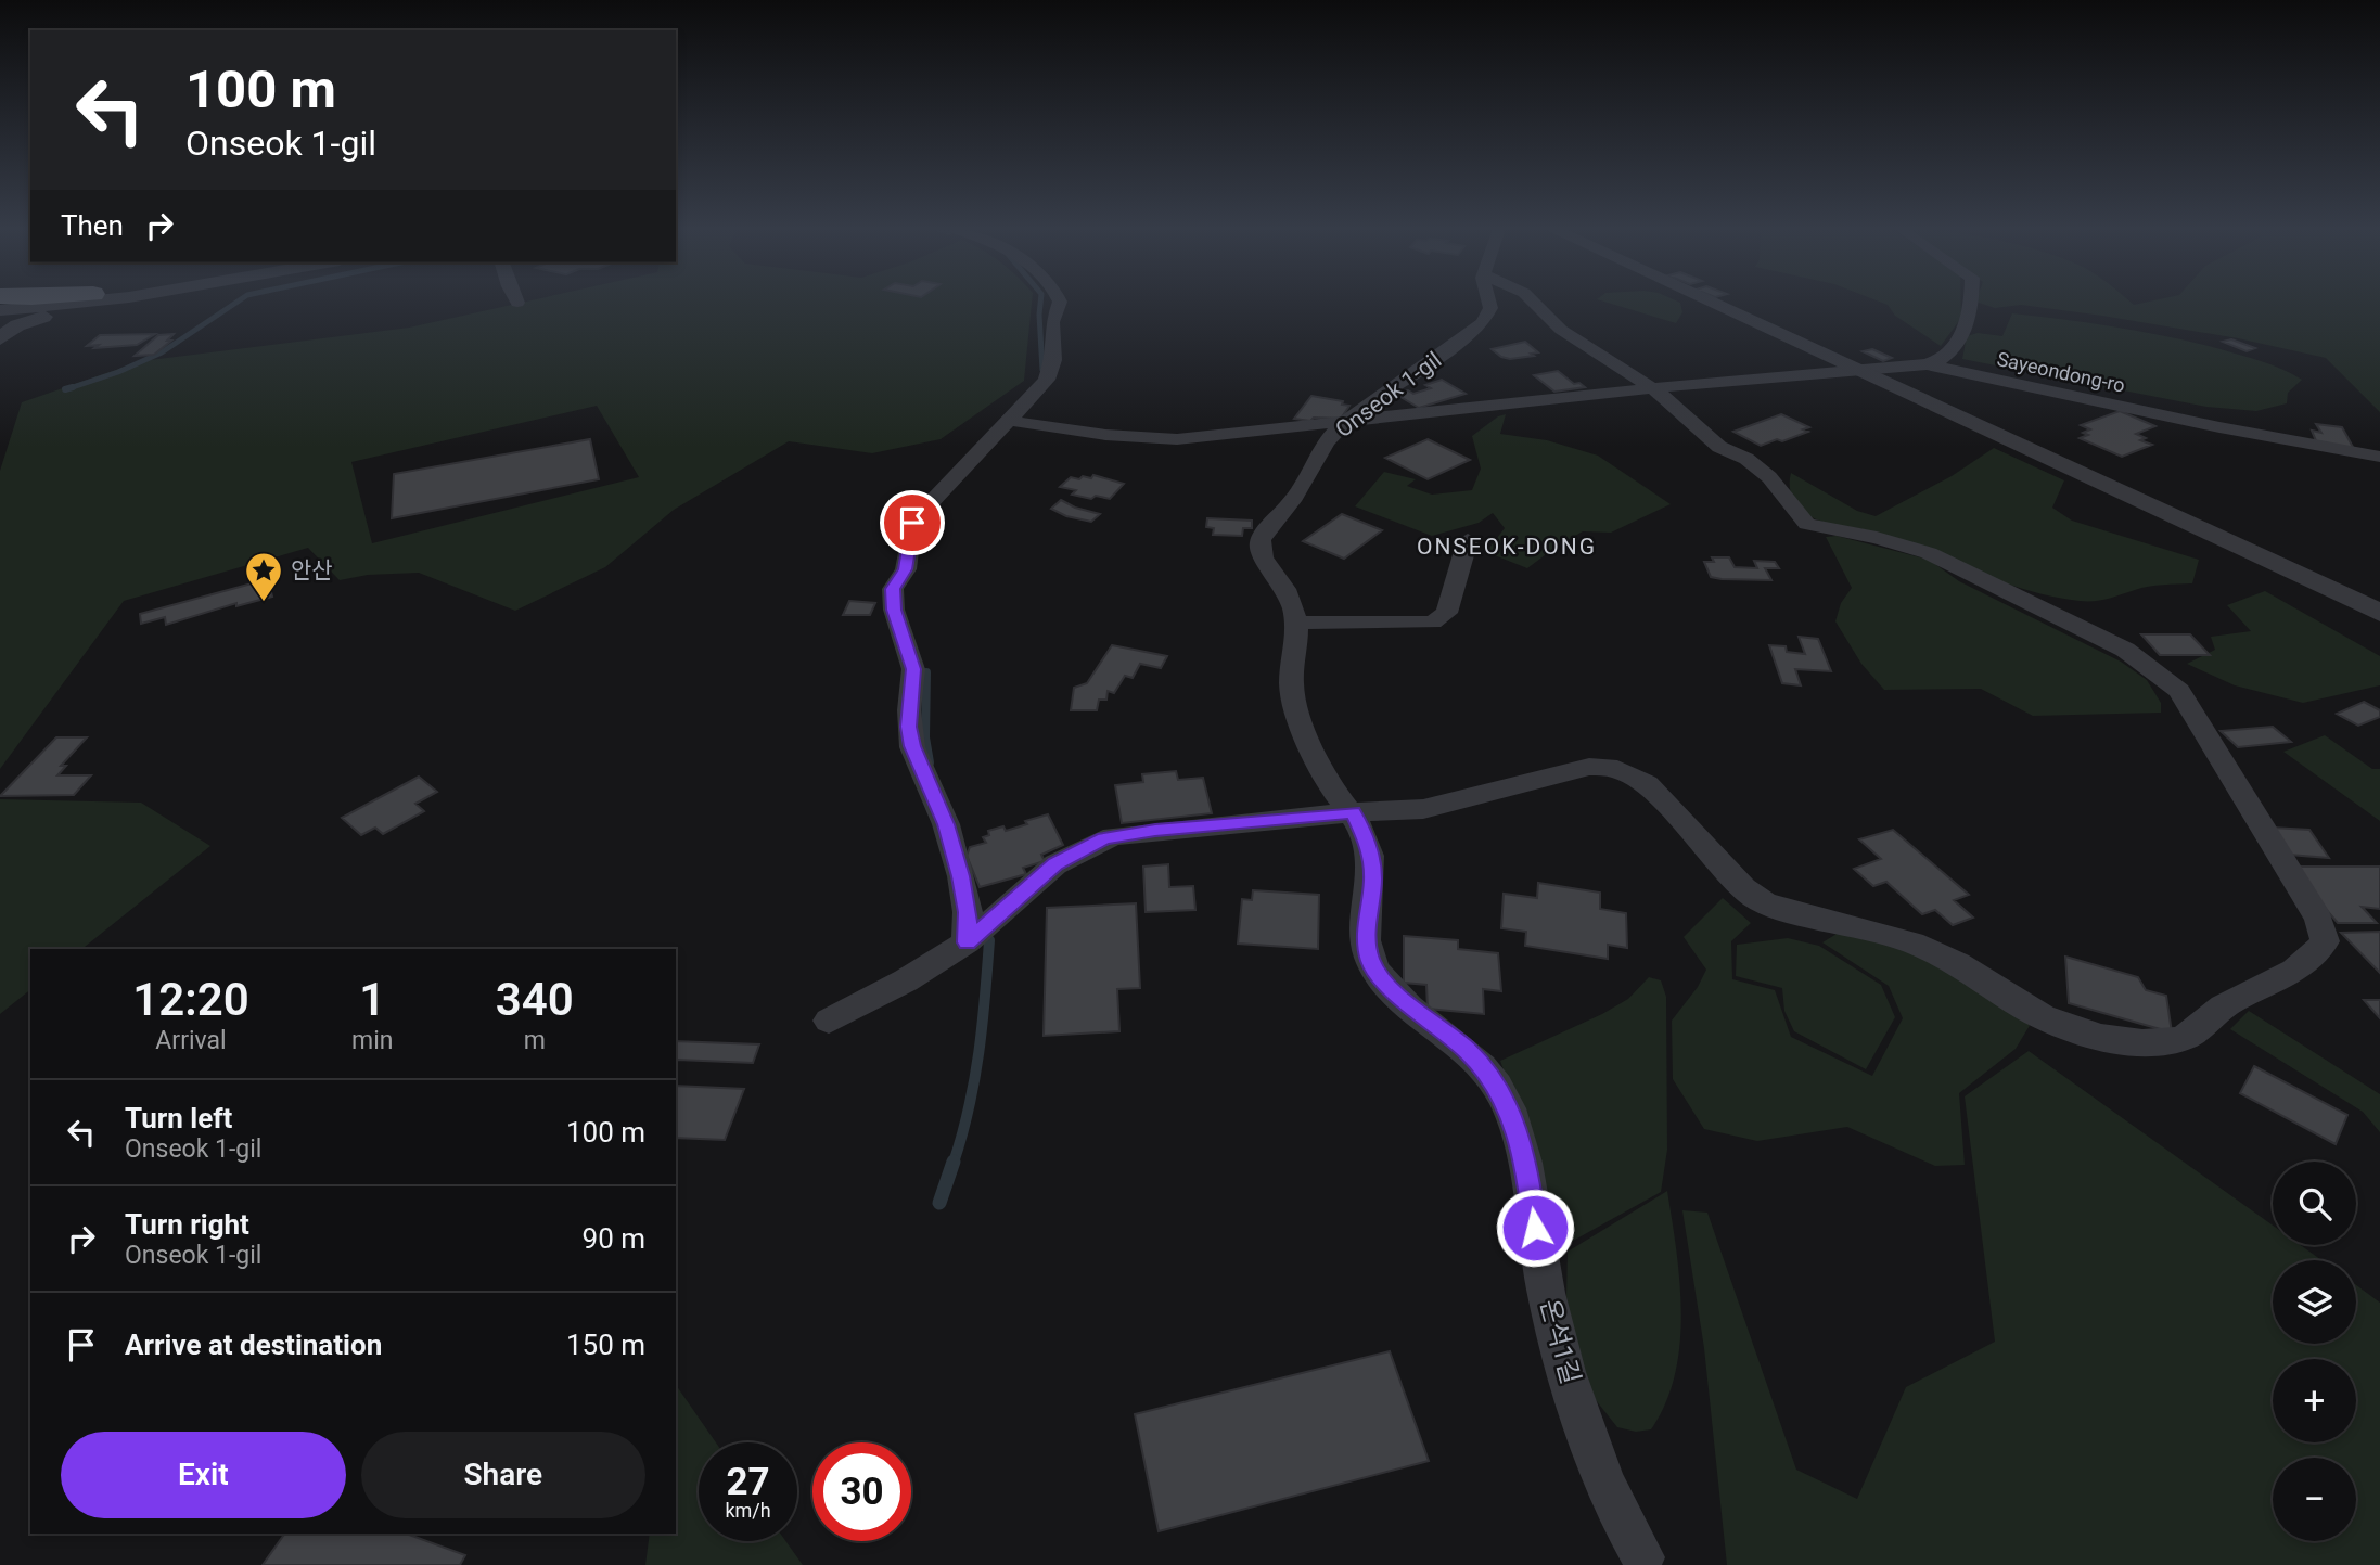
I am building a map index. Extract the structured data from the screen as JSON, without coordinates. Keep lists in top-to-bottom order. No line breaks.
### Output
{"streets":{"street":["Sayeondong-ro","Onseok 1-gil","온석1길"]},"crossings":[["Sayeondong-ro","Onseok 1-gil"],["Onseok 1-gil","온석1길"]],"districts":["ONSEOK-DONG"],"places":{"place":["안산"]},"page":{"turn":["100 m","Onseok 1-gil"],"then":"Then","eta":["12:20","Arrival","1","min","340","m"],"list":[{"name":"Turn left","note":"Onseok 1-gil","value":"100 m"},{"name":"Turn right","note":"Onseok 1-gil","value":"90 m"},{"name":"Arrive at destination","value":"150 m"}],"map_buttons":["+","−"],"buttons":["Exit","Share"],"speed":"27 km/h","limit":"30"}}
